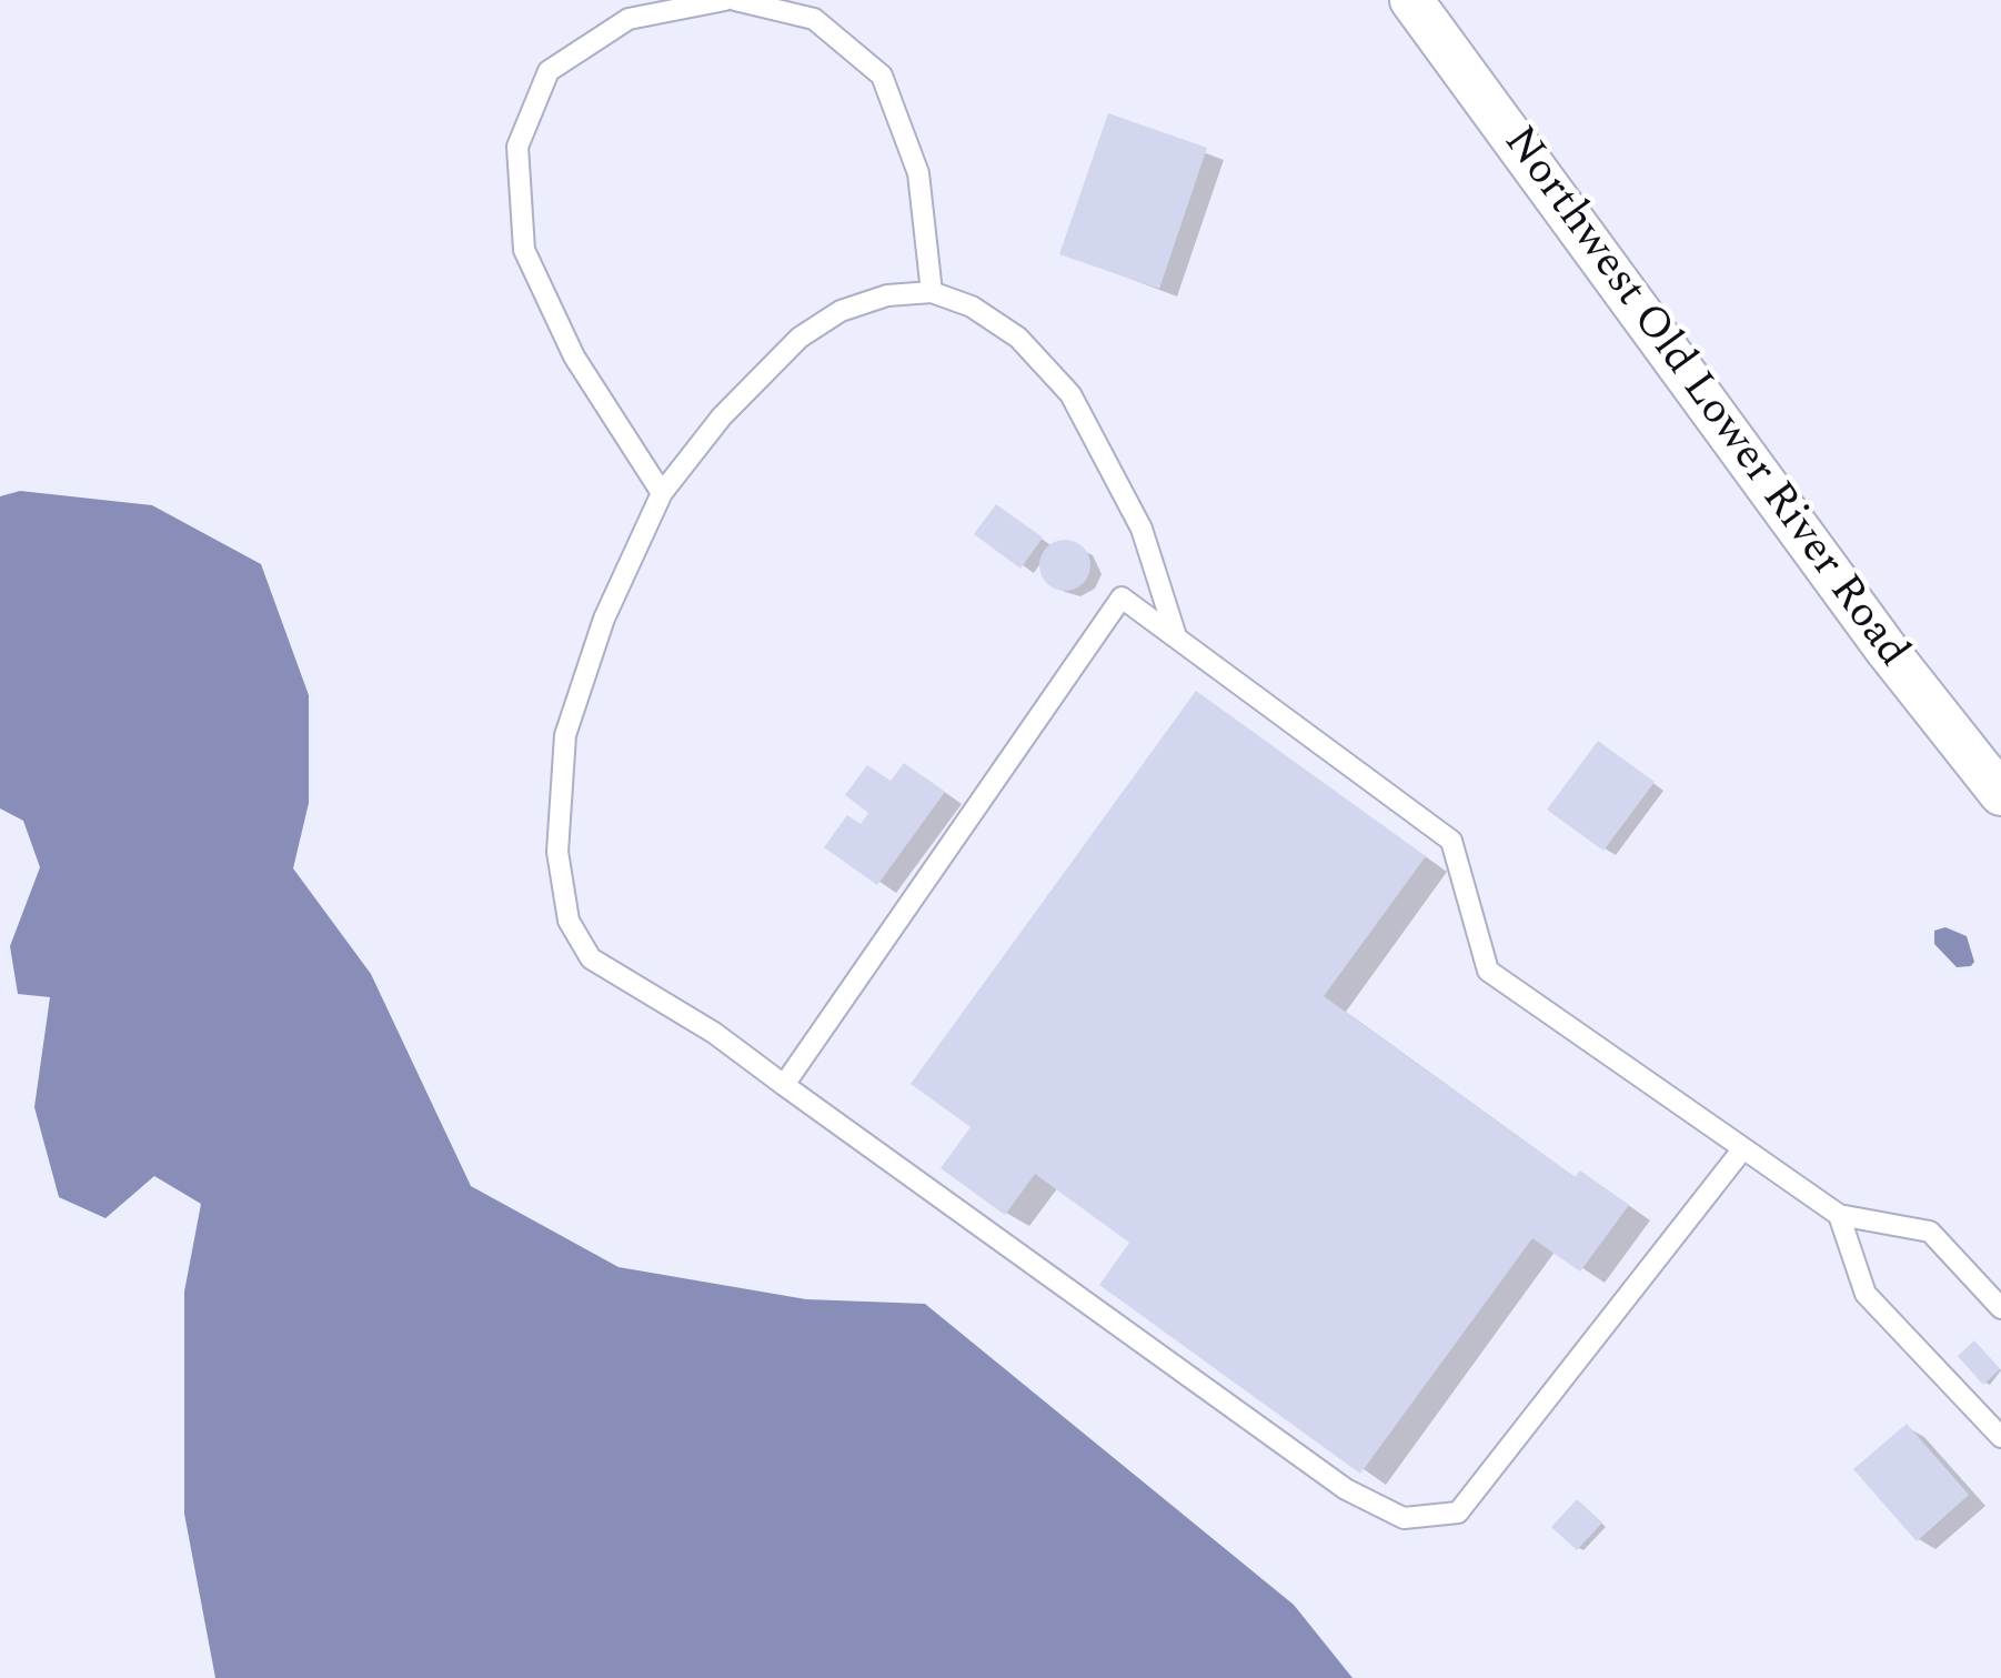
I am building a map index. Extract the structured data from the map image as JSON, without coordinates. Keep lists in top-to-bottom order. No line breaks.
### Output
{"streets":{"street":["Northwest Old Lower River Road"]}}
